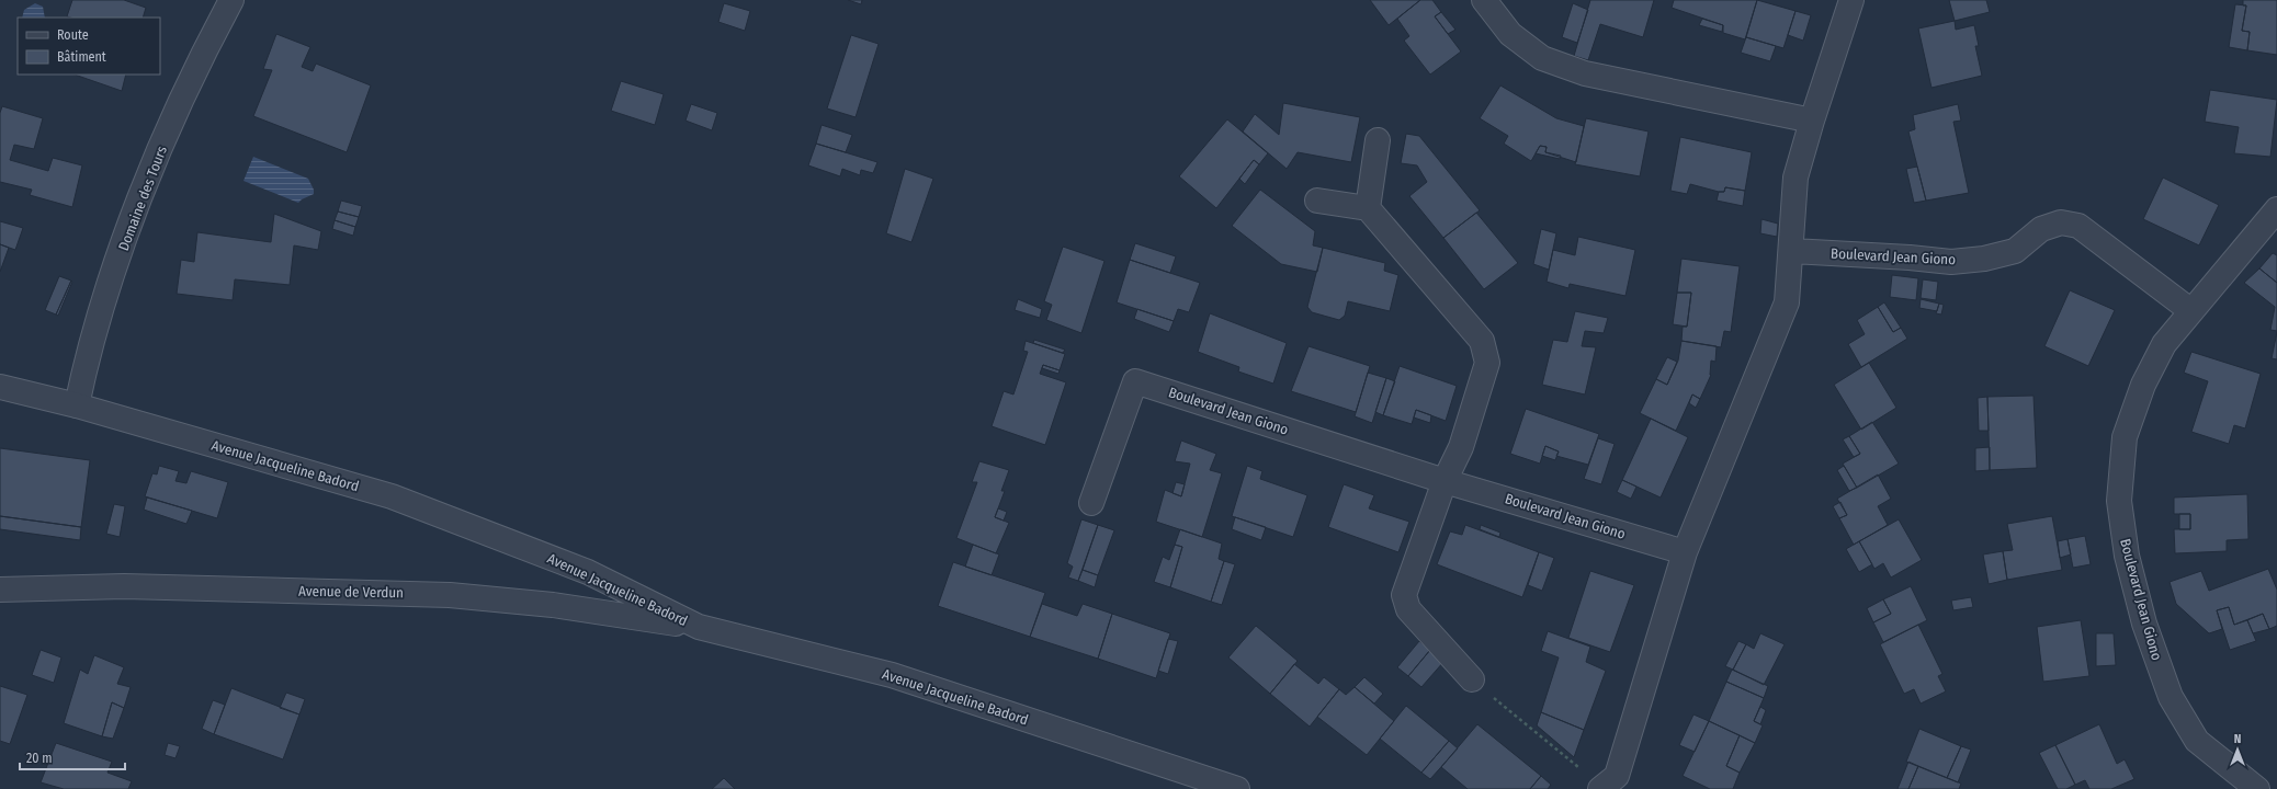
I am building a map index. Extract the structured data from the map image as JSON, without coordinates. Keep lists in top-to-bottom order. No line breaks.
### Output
{"streets":{"street":["Domaine des Tours","Boulevard Jean Giono","Avenue Jacqueline Badord","Avenue de Verdun"]},"crossings":[["Domaine des Tours","Avenue Jacqueline Badord"],["Avenue Jacqueline Badord","Avenue de Verdun"]],"legend":["Route","Bâtiment"],"scale_bar":"20 m","north":"top"}
